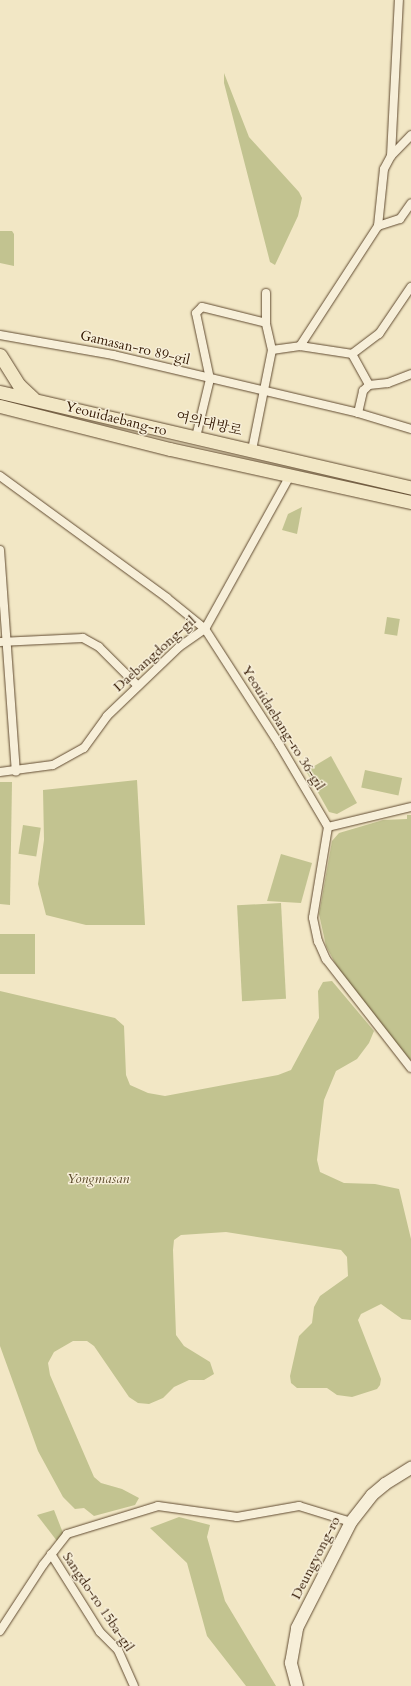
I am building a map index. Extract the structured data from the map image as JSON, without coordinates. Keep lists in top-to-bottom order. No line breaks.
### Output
{"streets":{"main road":["Yeouidaebang-ro","여의대방로"],"street":["Gamasan-ro 89-gil","Daebangdong-gil","Yeouidaebang-ro 36-gil","Deungyong-ro","Sangdo-ro 15ba-gil"]},"crossings":[["Yeouidaebang-ro","Daebangdong-gil"],["Daebangdong-gil","Yeouidaebang-ro 36-gil"]],"parks":["Yongmasan"]}
